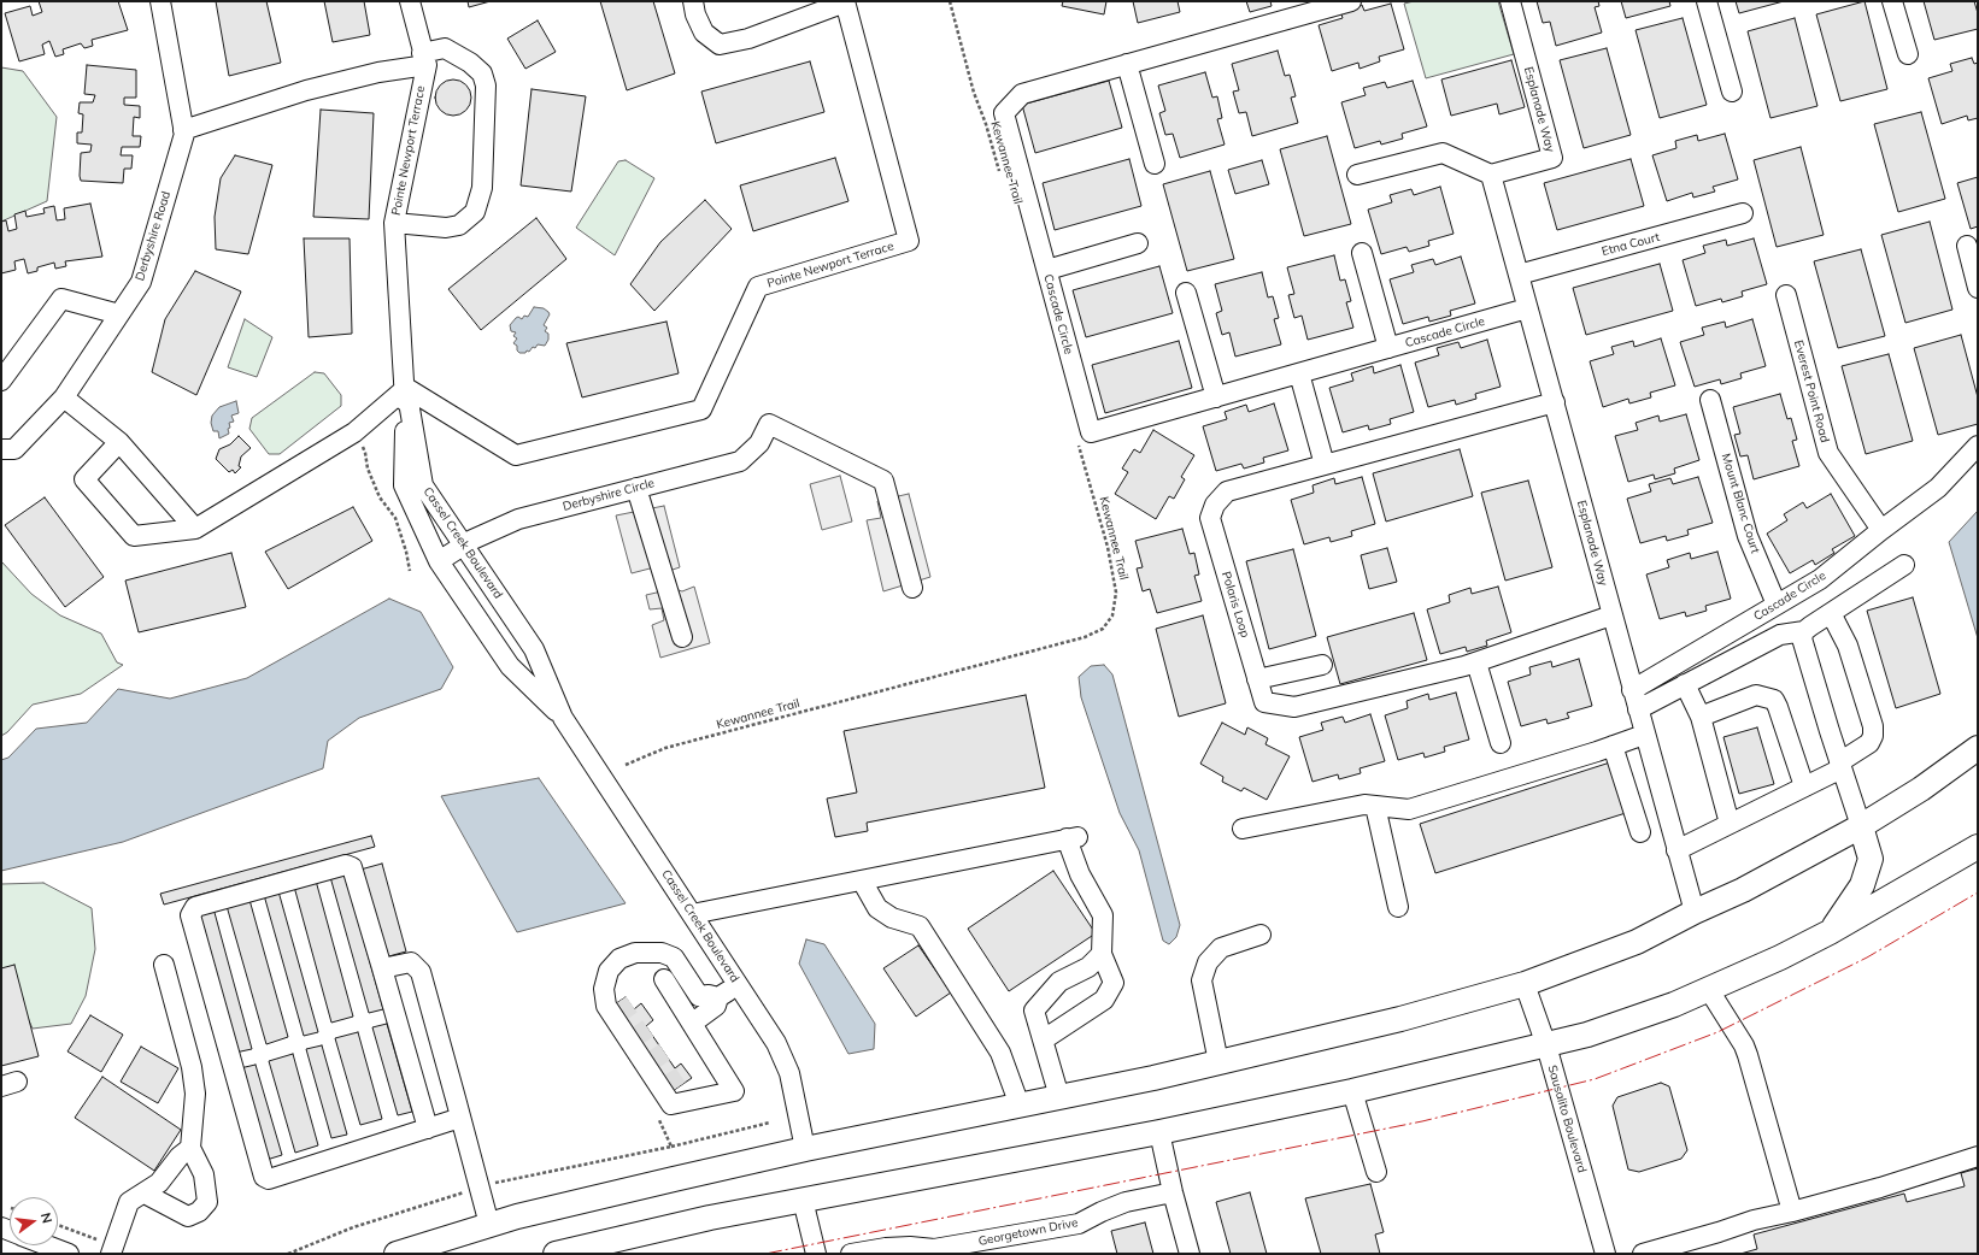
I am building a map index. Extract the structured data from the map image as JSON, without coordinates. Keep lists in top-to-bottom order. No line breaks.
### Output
{"streets":{"street":["Esplanade Way","Pointe Newport Terrace","Derbyshire Road","Etna Court","Cascade Circle","Everest Point Road","Derbyshire Circle","Mount Blanc Court","Cassel Creek Boulevard","Polaris Loop","Sausalito Boulevard","Georgetown Drive"],"path":["Kewannee Trail"]},"crossings":[["Esplanade Way","Etna Court"],["Esplanade Way","Cascade Circle"],["Esplanade Way","Polaris Loop"],["Pointe Newport Terrace","Cassel Creek Boulevard"],["Cascade Circle","Everest Point Road"],["Cascade Circle","Mount Blanc Court"],["Derbyshire Circle","Cassel Creek Boulevard"]],"north":"right"}
